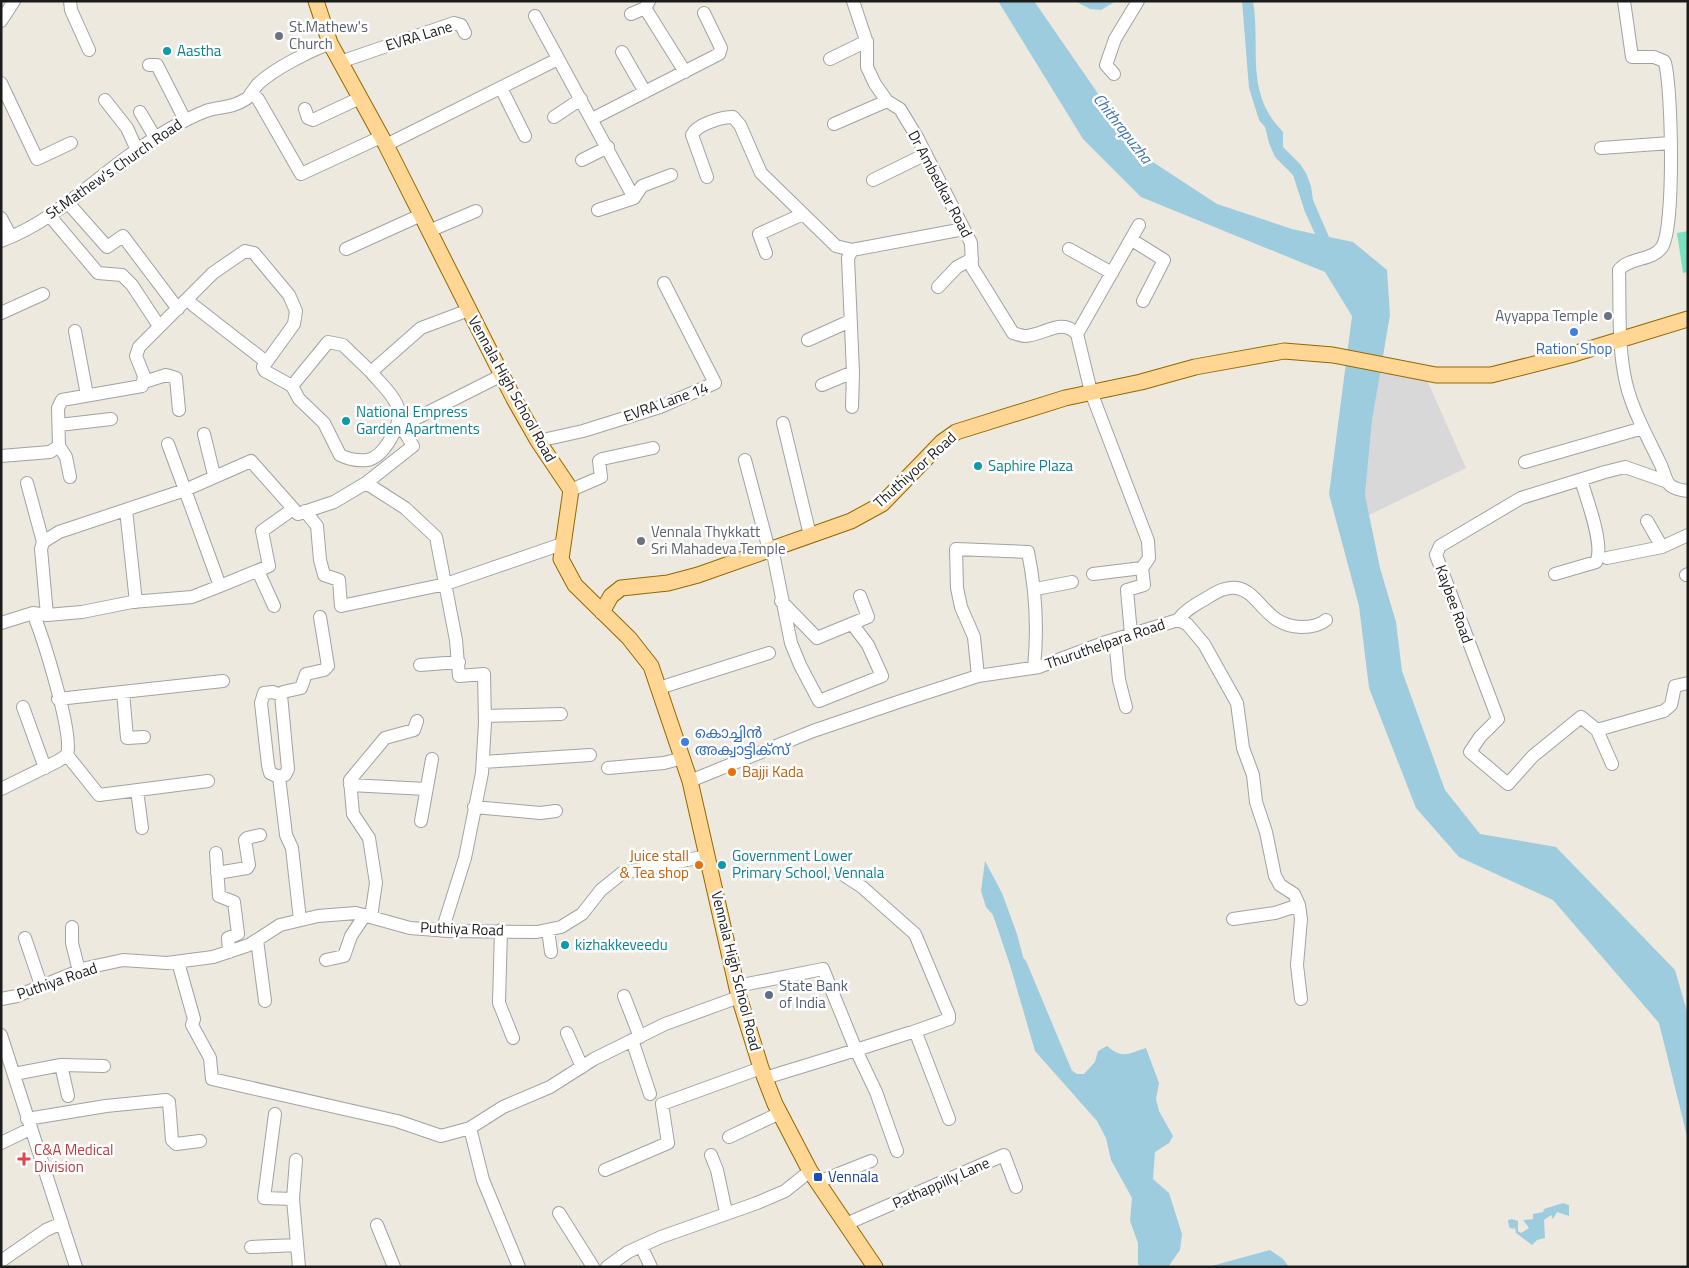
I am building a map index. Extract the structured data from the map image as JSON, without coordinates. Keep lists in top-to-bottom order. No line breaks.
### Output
{"streets":{"main road":["Vennala High School Road","Thuthiyoor Road"],"street":["EVRA Lane","St.Mathew's Church Road","Dr Ambedkar Road","EVRA Lane 14","Kaybee Road","Thuruthelpara Road","Puthiya Road","Pathappilly Lane"]},"crossings":[["EVRA Lane","Vennala High School Road"],["St.Mathew's Church Road","Vennala High School Road"],["Vennala High School Road","EVRA Lane 14"],["Vennala High School Road","Thuthiyoor Road"],["Vennala High School Road","Thuruthelpara Road"],["Vennala High School Road","Puthiya Road"],["Vennala High School Road","Pathappilly Lane"]],"water":["Chithrapuzha"],"places":{"other":["St.Mathew's Church","Aastha","Ayyappa Temple","Ration Shop","National Empress Garden Apartments","Saphire Plaza","Vennala Thykkatt Sri Mahadeva Temple","കൊച്ചിൻ അക്വാട്ടിക്സ്","Bajji Kada","Juice stall & Tea shop","Government Lower Primary School, Vennala","kizhakkeveedu","State Bank of India"],"health":["C&A Medical Division"],"transit":["Vennala"]}}
